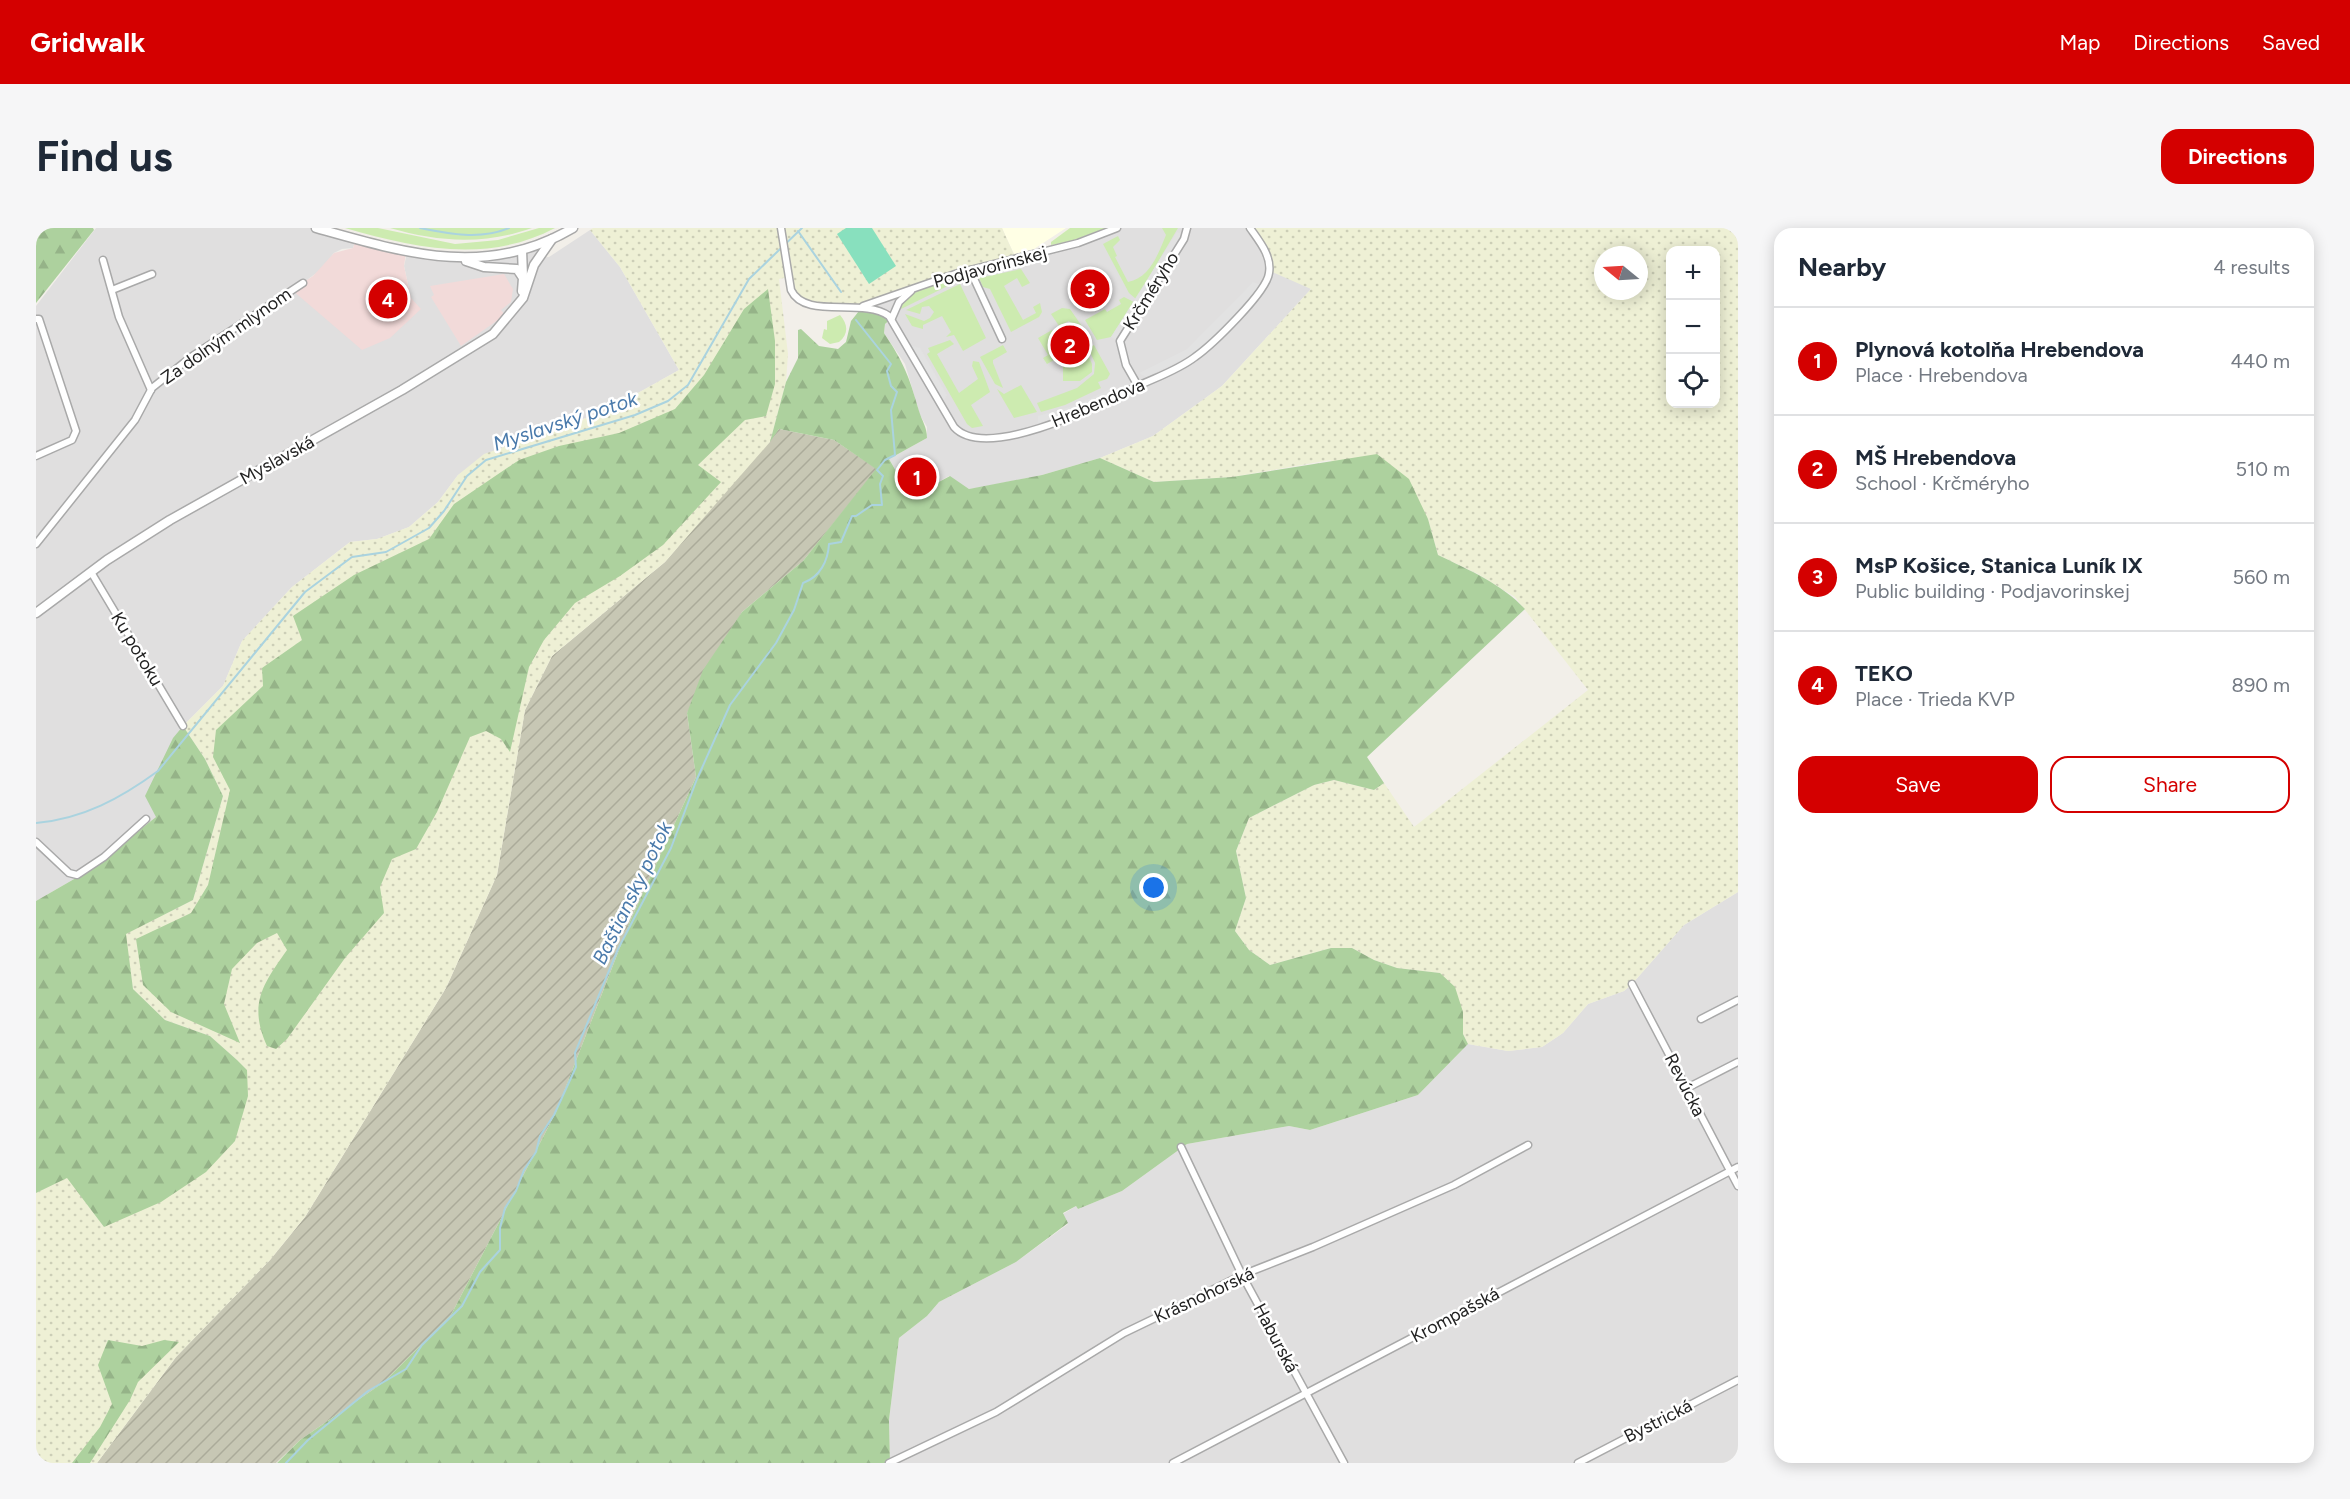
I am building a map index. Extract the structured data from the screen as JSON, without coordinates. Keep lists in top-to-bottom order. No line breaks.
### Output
{"streets":{"street":["Podjavorinskej","Krčméryho","Za dolným mlynom","Hrebendova","Myslavská","Ku potoku","Revúcka","Krásnohorská","Krompašská","Haburská","Bystrická"]},"crossings":[["Krčméryho","Hrebendova"],["Myslavská","Ku potoku"],["Revúcka","Krompašská"],["Krásnohorská","Haburská"],["Krompašská","Haburská"]],"water":["Myslavský potok","Baštiansky potok"],"north":"left","page":{"header":"Gridwalk","nav":["Map","Directions","Saved"],"buttons":["Directions",["Save","Share"]],"title":"Find us","heading":["Nearby","4 results"],"map_buttons":["+","−"],"pins":["3","4","2","1"],"list":[{"mark":"1","name":"Plynová kotolňa Hrebendova","note":"Place · Hrebendova","value":"440 m"},{"mark":"2","name":"MŠ Hrebendova","note":"School · Krčméryho","value":"510 m"},{"mark":"3","name":"MsP Košice, Stanica Luník IX","note":"Public building · Podjavorinskej","value":"560 m"},{"mark":"4","name":"TEKO","note":"Place · Trieda KVP","value":"890 m"}]}}
